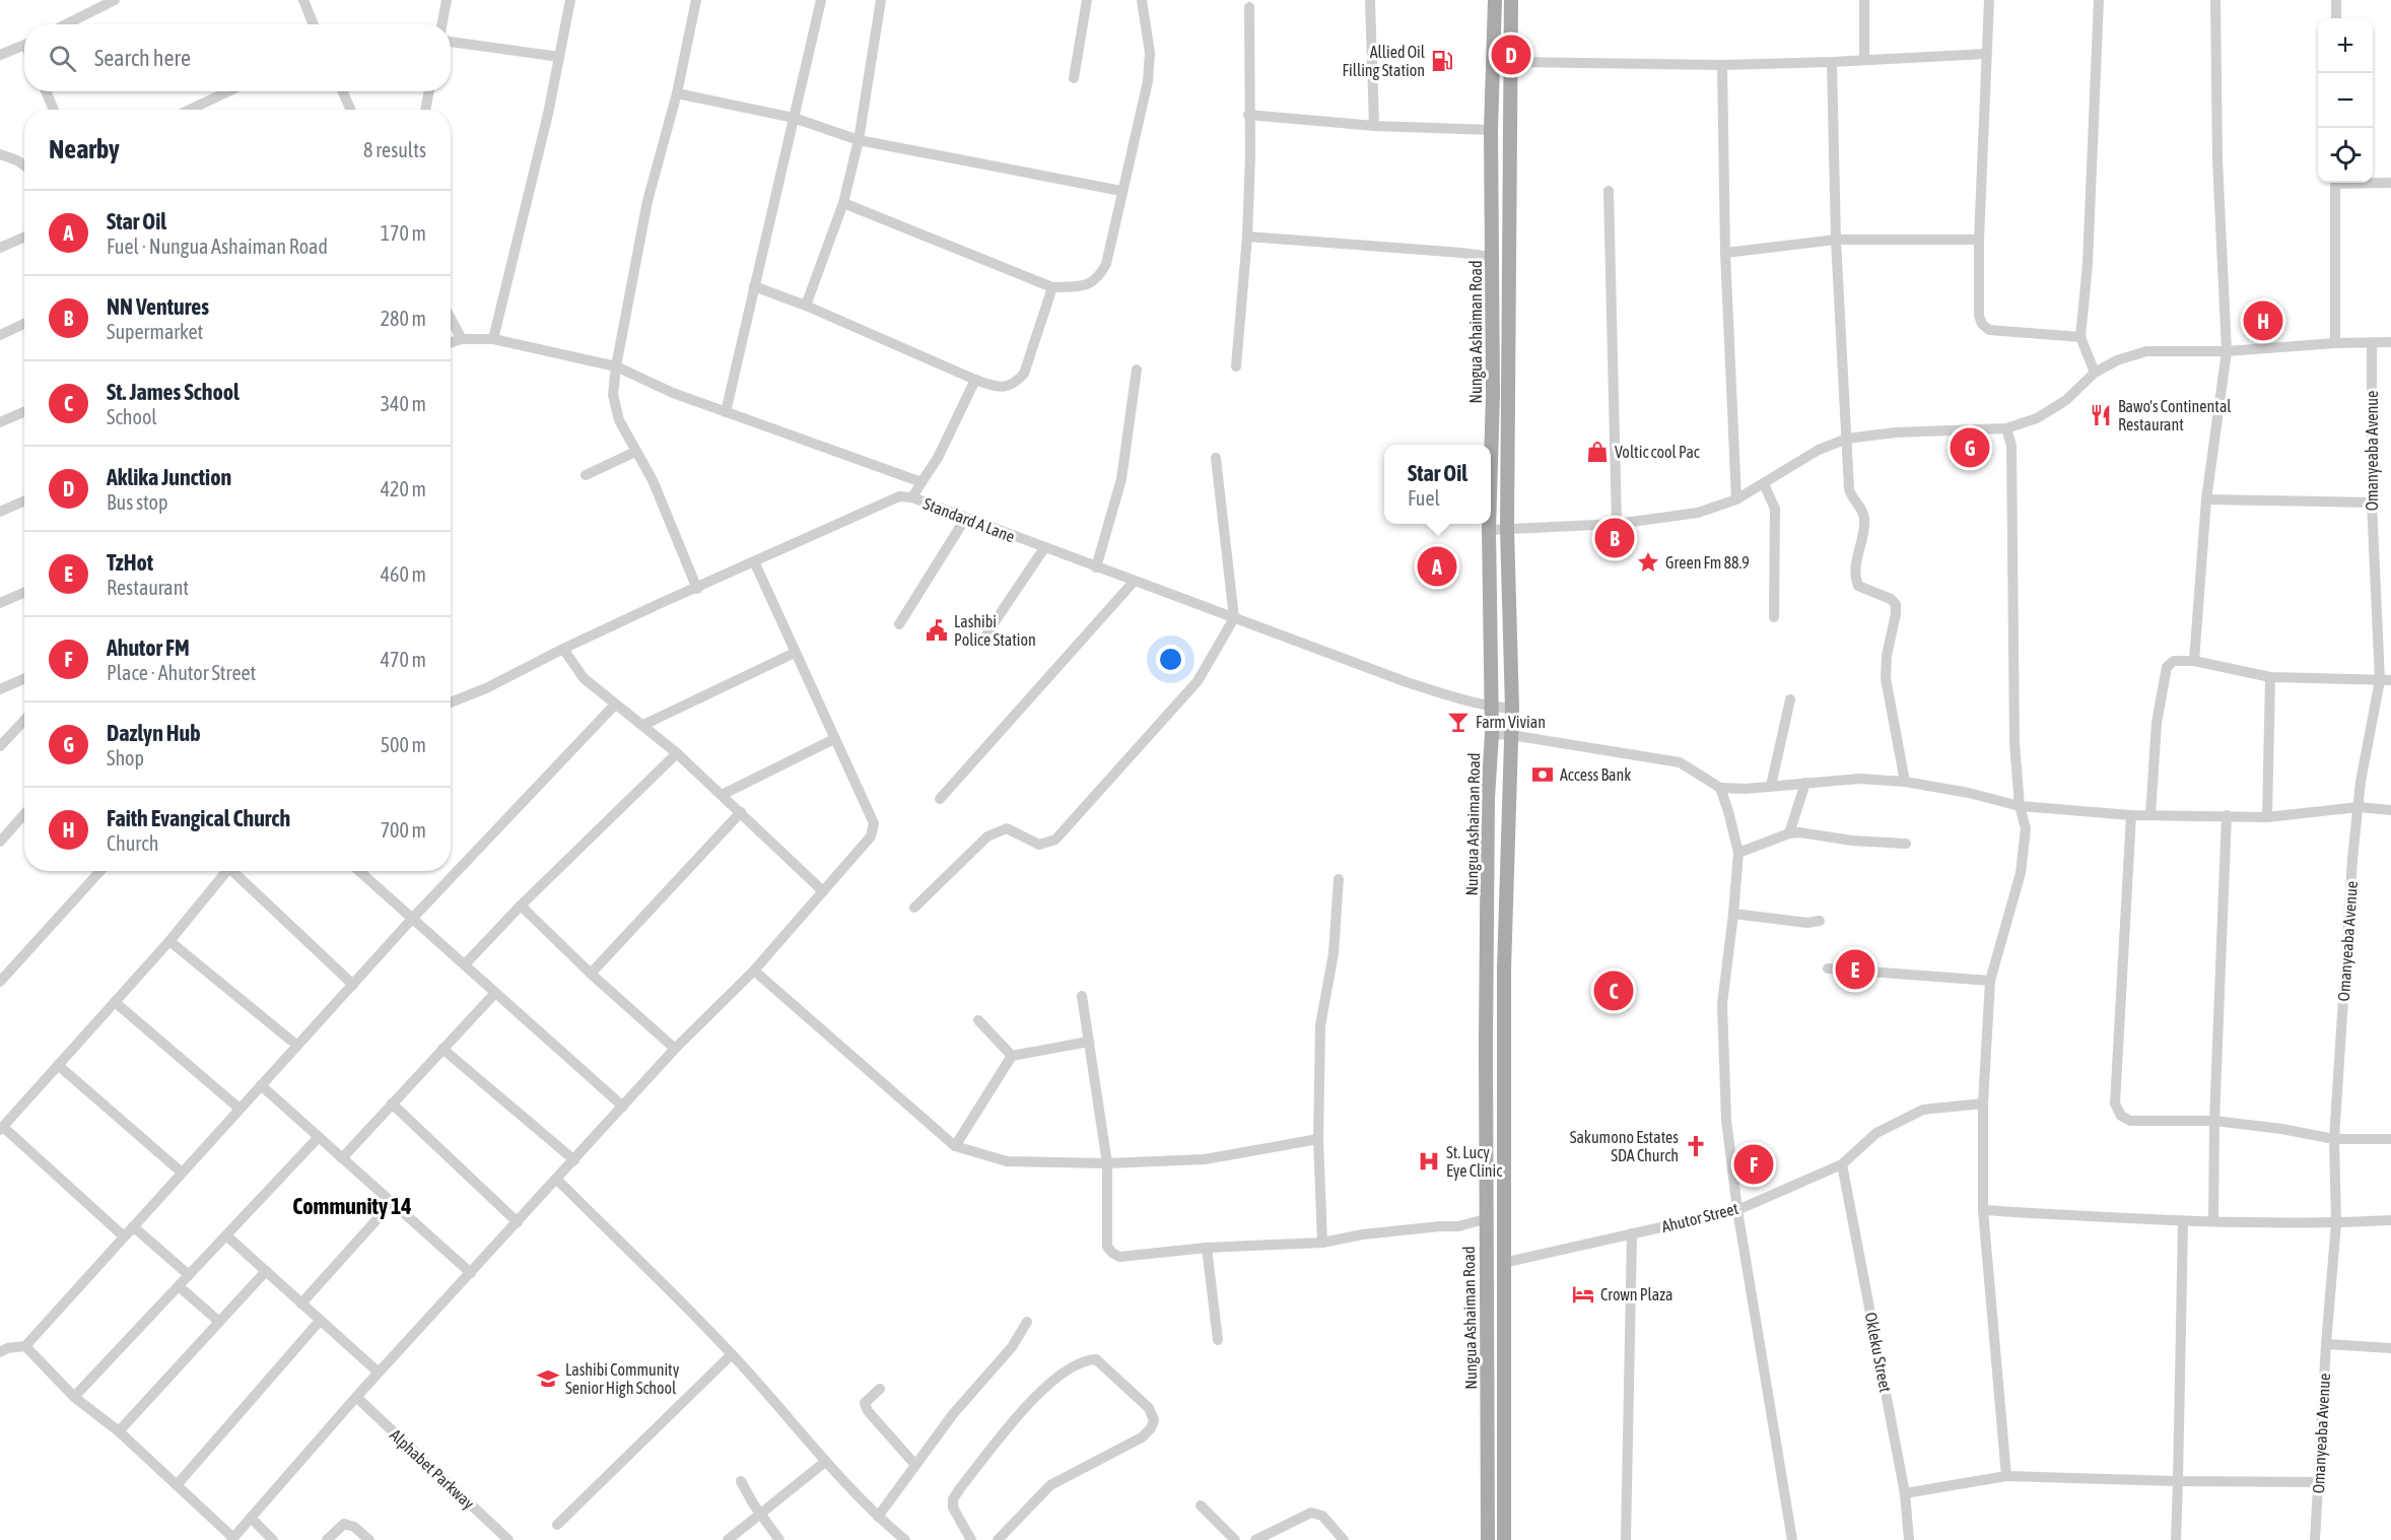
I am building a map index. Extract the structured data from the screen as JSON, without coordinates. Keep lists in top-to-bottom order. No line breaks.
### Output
{"streets":{"main road":["Nungua Ashaiman Road"],"street":["Omanyeaba Avenue","Standard A Lane","Ahutor Street","Okleku Street","Alphabet Parkway"]},"crossings":[["Nungua Ashaiman Road","Standard A Lane"],["Nungua Ashaiman Road","Ahutor Street"],["Ahutor Street","Okleku Street"]],"districts":["Community 14"],"places":{"fuel station":["Allied Oil Filling Station"],"restaurant":["Bawo's Continental Restaurant"],"shop":["Voltic cool Pac"],"place":["Green Fm 88.9"],"public building":["Lashibi Police Station"],"bar":["Farm Vivian"],"bank":["Access Bank"],"church":["Sakumono Estates SDA Church"],"hospital":["St. Lucy Eye Clinic"],"hotel":["Crown Plaza"],"school or university":["Lashibi Community Senior High School"]},"page":{"map_buttons":["+","−"],"search":"Search here","pins":["D","H","G","B","A","E","C","F"],"heading":["Nearby","8 results"],"list":[{"mark":"A","name":"Star Oil","note":"Fuel · Nungua Ashaiman Road","value":"170 m"},{"mark":"B","name":"NN Ventures","note":"Supermarket","value":"280 m"},{"mark":"C","name":"St. James School","note":"School","value":"340 m"},{"mark":"D","name":"Aklika Junction","note":"Bus stop","value":"420 m"},{"mark":"E","name":"TzHot","note":"Restaurant","value":"460 m"},{"mark":"F","name":"Ahutor FM","note":"Place · Ahutor Street","value":"470 m"},{"mark":"G","name":"Dazlyn Hub","note":"Shop","value":"500 m"},{"mark":"H","name":"Faith Evangical Church","note":"Church","value":"700 m"}],"popup":["Star Oil","Fuel"]}}
